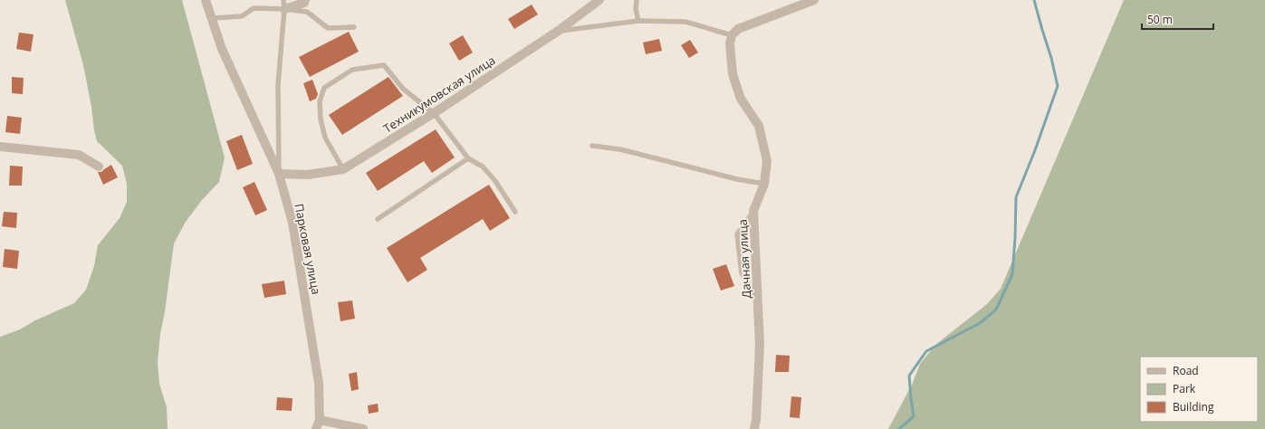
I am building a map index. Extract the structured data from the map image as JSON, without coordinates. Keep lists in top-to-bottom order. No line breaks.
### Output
{"streets":{"street":["Техникумовская улица","Парковая улица","Дачная улица"]},"crossings":[["Техникумовская улица","Парковая улица"]],"legend":["Road","Park","Building"],"scale_bar":"50 m"}
